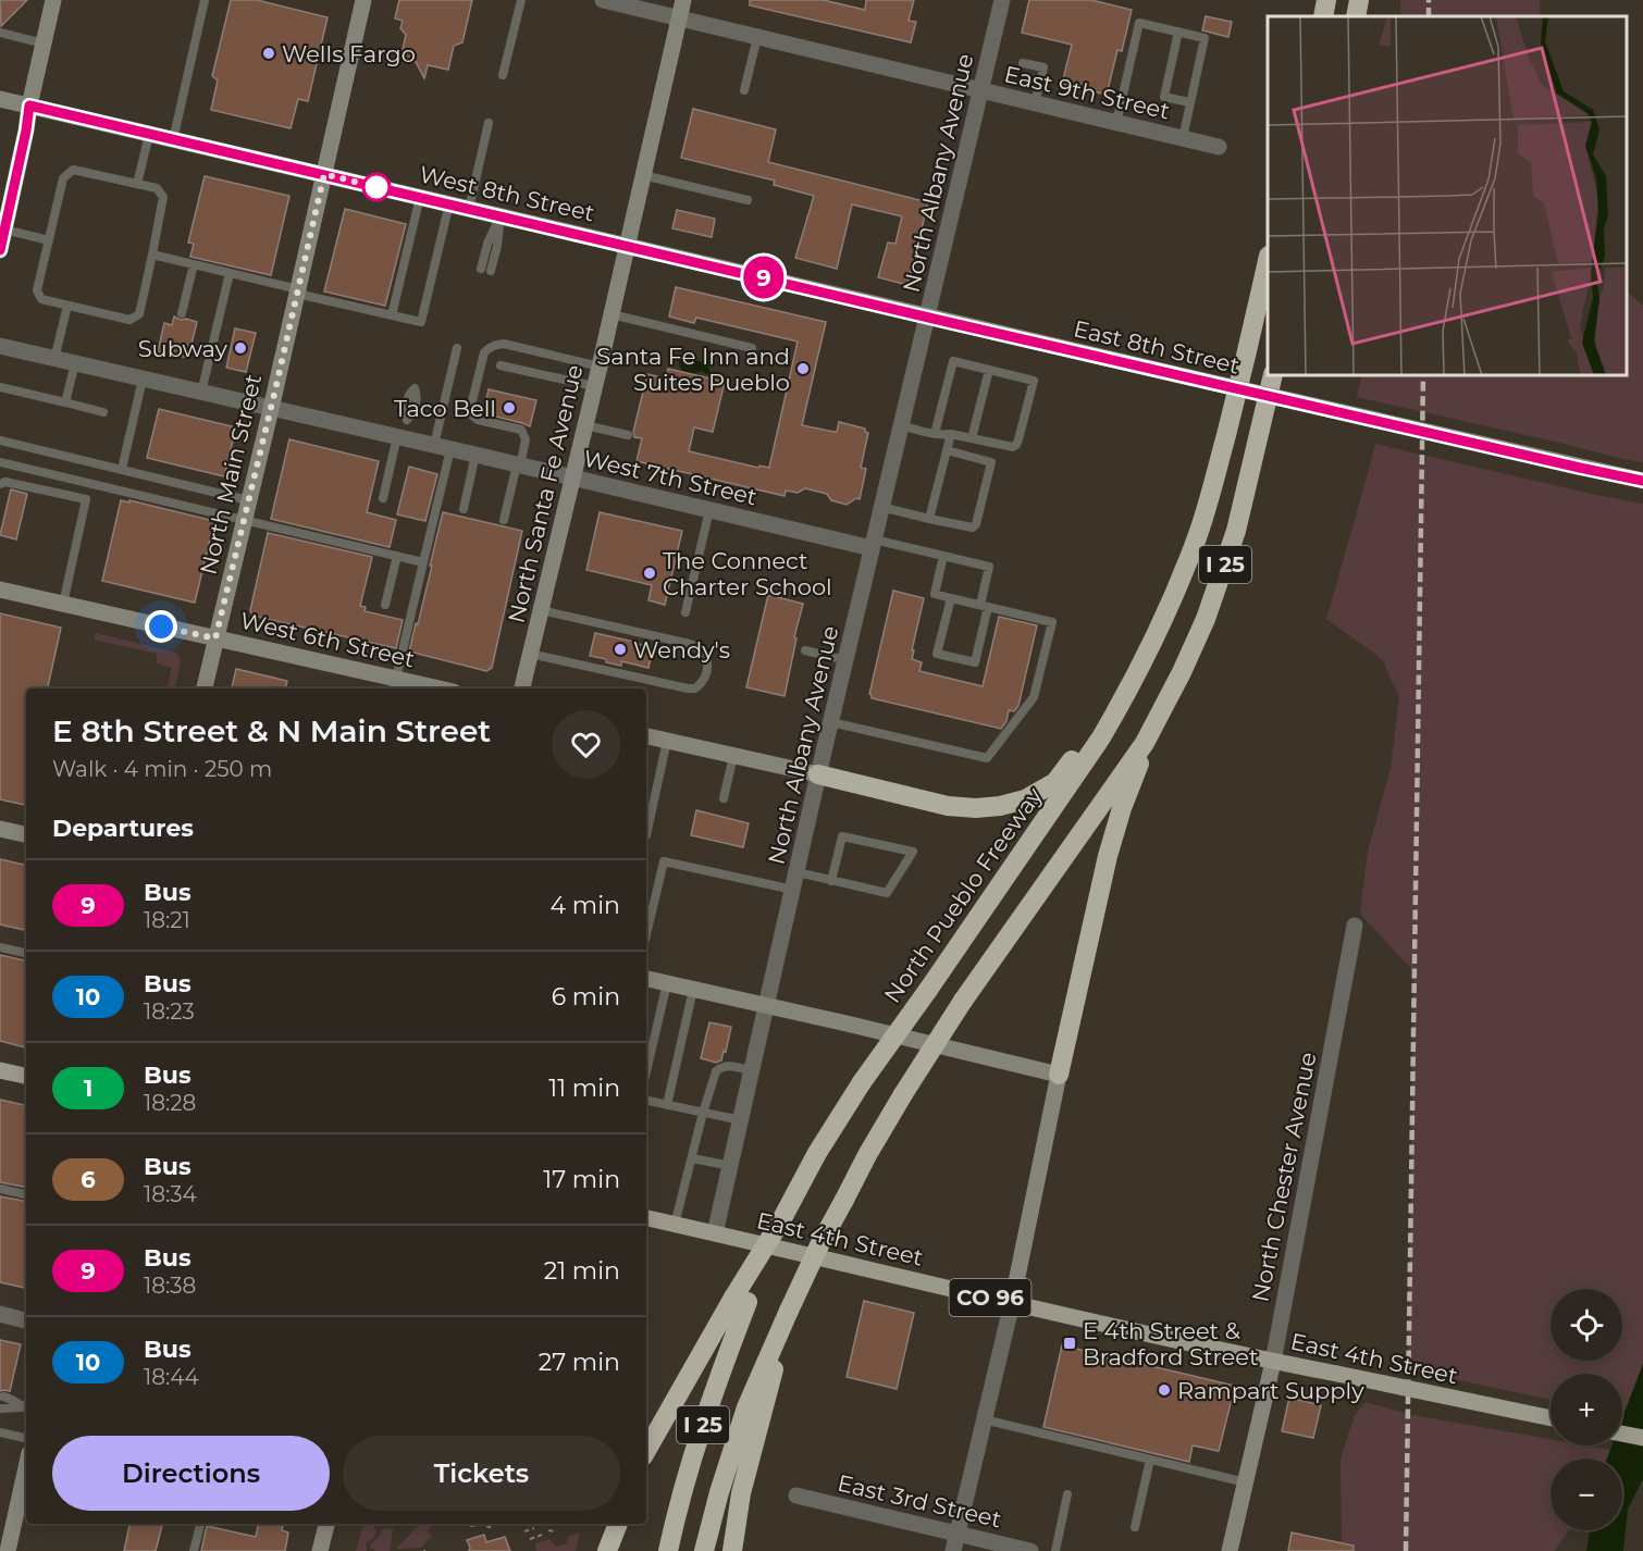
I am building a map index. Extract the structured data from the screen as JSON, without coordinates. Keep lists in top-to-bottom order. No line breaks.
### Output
{"streets":{"highway":["I 25","North Pueblo Freeway"],"main road":["East 4th Street","CO 96"],"street":["East 9th Street","North Albany Avenue","West 8th Street","East 8th Street","North Main Street","West 7th Street","North Santa Fe Avenue","West 6th Street","North Chester Avenue","East 3rd Street"]},"crossings":[["East 9th Street","North Albany Avenue"],["East 9th Street","North Santa Fe Avenue"],["North Albany Avenue","West 8th Street"],["North Albany Avenue","East 8th Street"],["North Albany Avenue","West 7th Street"],["North Albany Avenue","East 4th Street"],["West 8th Street","East 8th Street"],["West 8th Street","North Main Street"],["West 8th Street","North Santa Fe Avenue"],["North Main Street","West 7th Street"],["North Main Street","West 6th Street"],["West 7th Street","North Santa Fe Avenue"],["I 25","North Pueblo Freeway"],["North Chester Avenue","East 4th Street"]],"places":{"other":["Wells Fargo","Subway","Santa Fe Inn and Suites Pueblo","Taco Bell","The Connect Charter School","Wendy's","Rampart Supply"],"transit":["E 4th Street & Bradford Street"]},"lines":["bus line 9"],"page":{"on_map":"9","heading":[["E 8th Street & N Main Street","Walk · 4 min · 250 m"],"Departures"],"list":[{"mark":"9","name":"Bus","note":"18:21","value":"4 min"},{"mark":"10","name":"Bus","note":"18:23","value":"6 min"},{"mark":"1","name":"Bus","note":"18:28","value":"11 min"},{"mark":"6","name":"Bus","note":"18:34","value":"17 min"},{"mark":"9","name":"Bus","note":"18:38","value":"21 min"},{"mark":"10","name":"Bus","note":"18:44","value":"27 min"}],"map_buttons":["+","−"],"buttons":["Directions","Tickets"]}}
